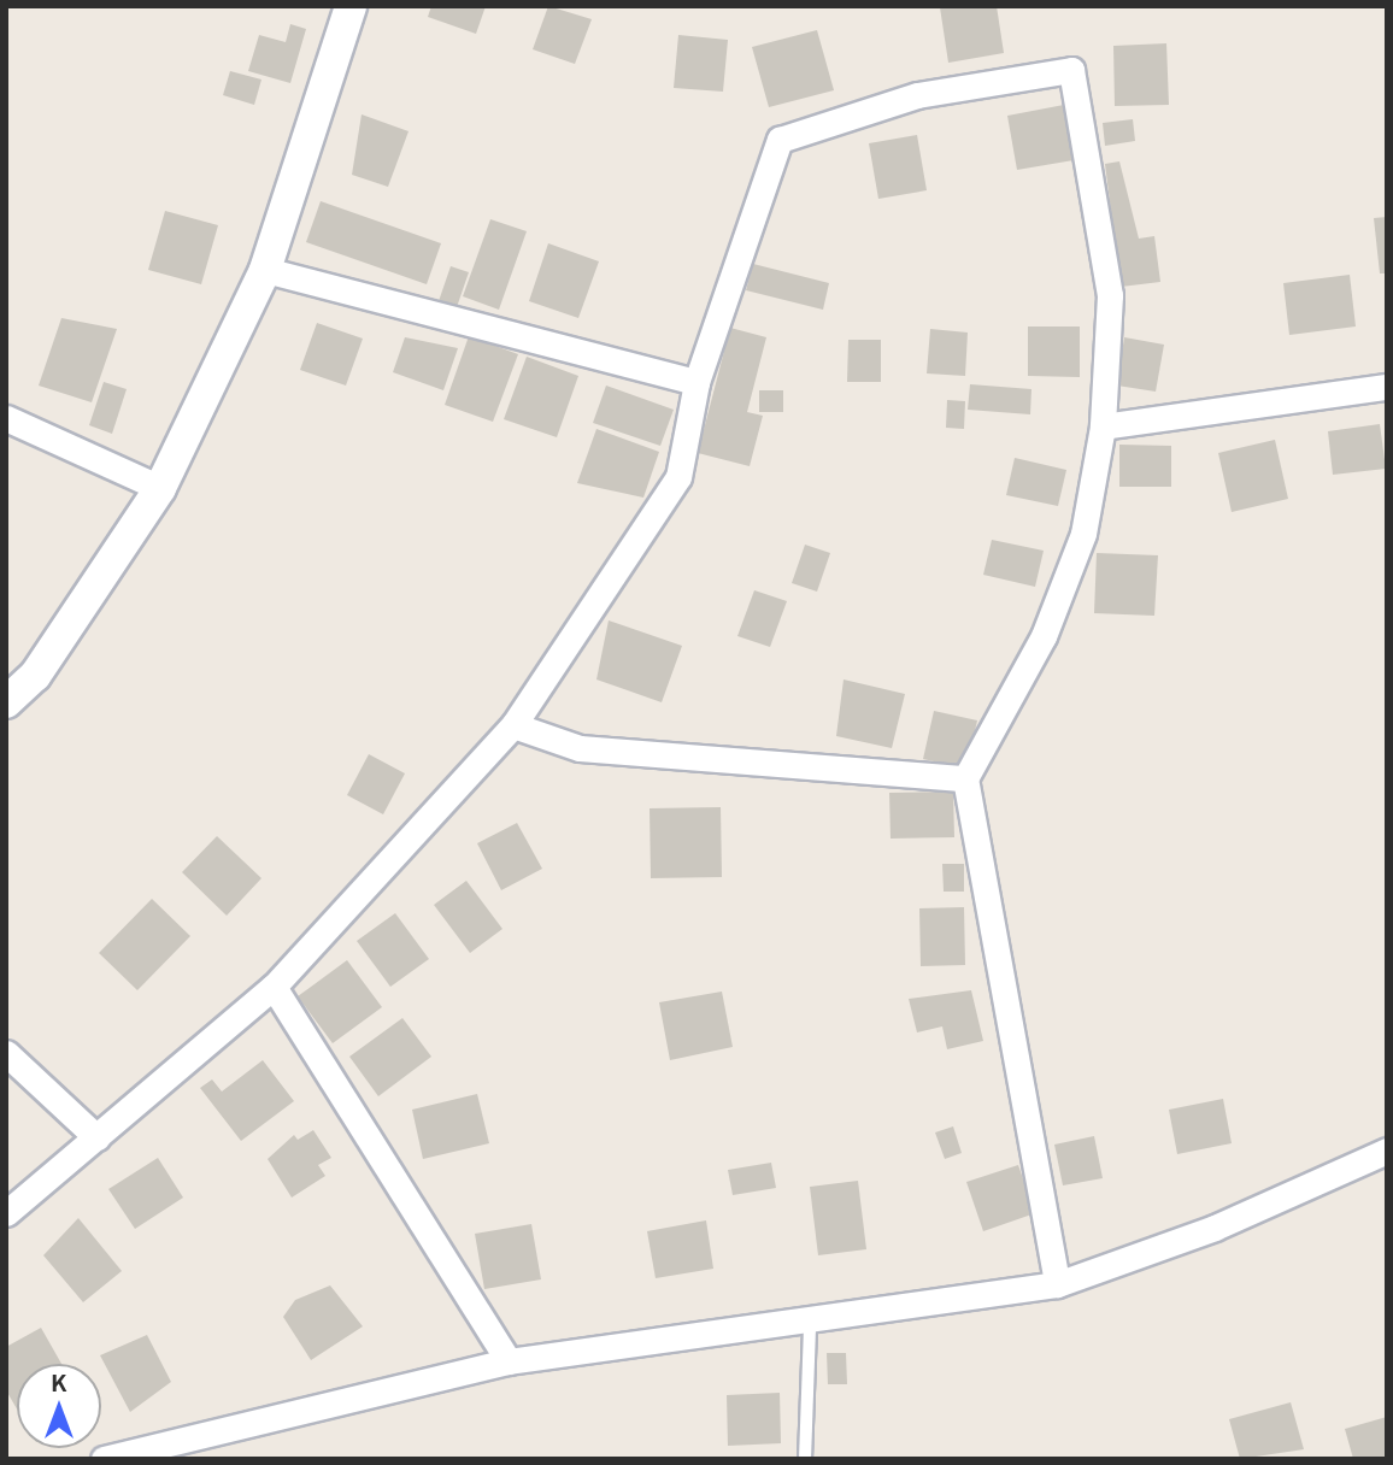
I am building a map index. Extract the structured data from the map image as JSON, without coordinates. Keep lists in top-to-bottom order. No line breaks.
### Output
{"north":"top"}
